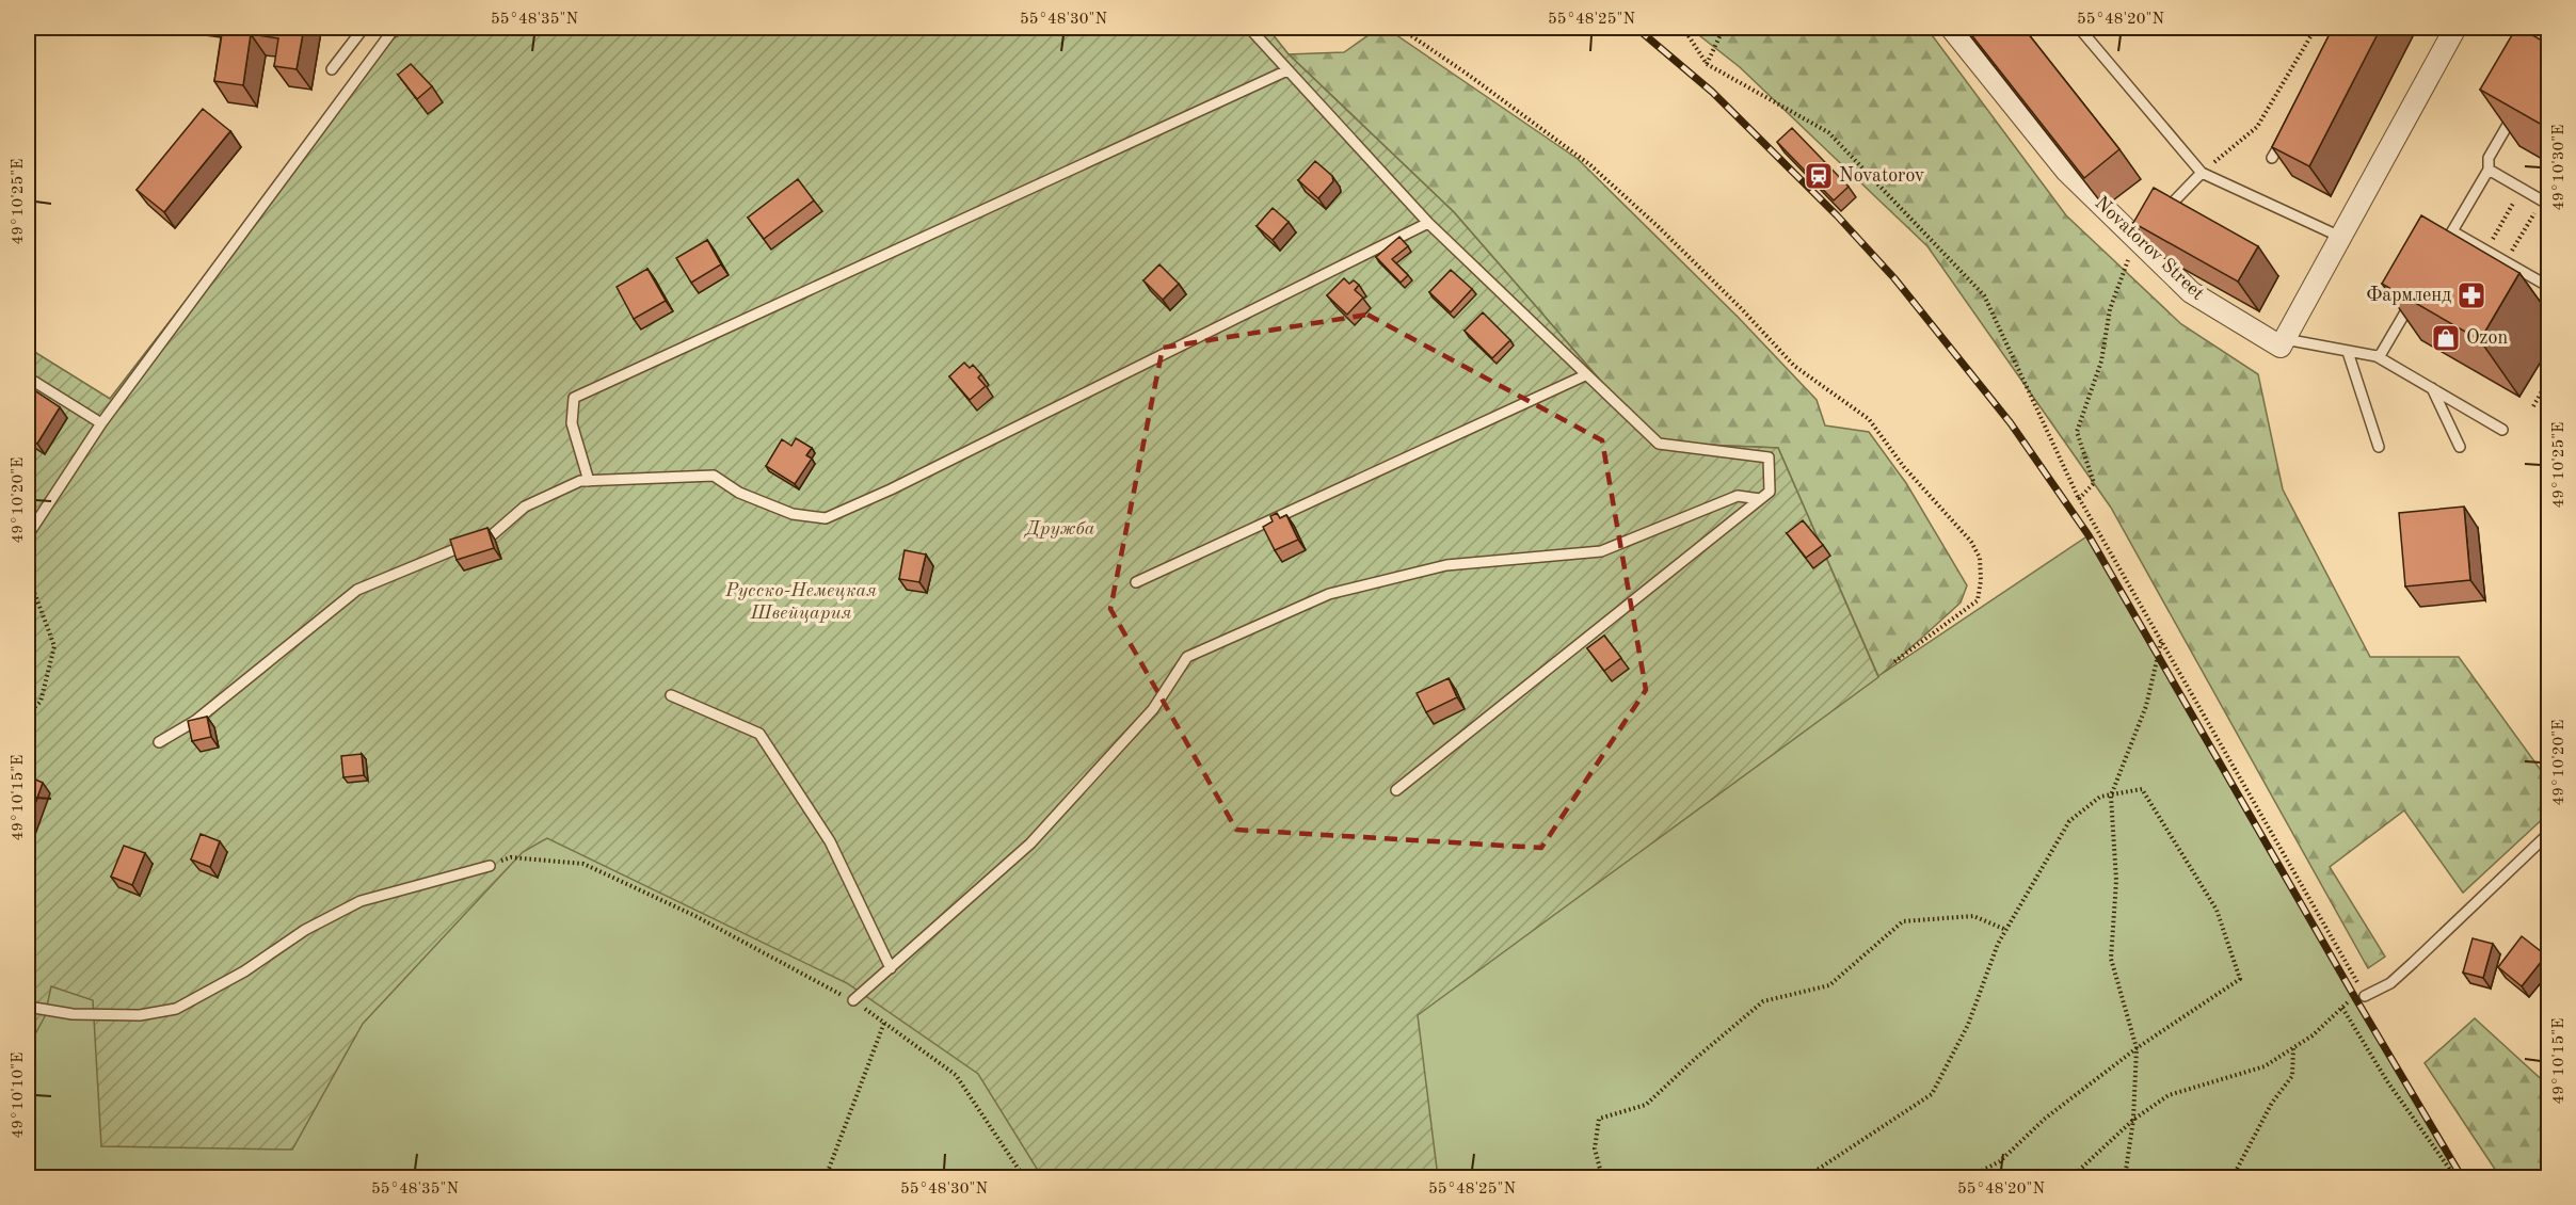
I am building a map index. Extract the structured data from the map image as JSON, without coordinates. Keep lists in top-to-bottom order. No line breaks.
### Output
{"streets":{"street":["Novatorov Street"]},"parks":["Дружба","Русско-Немецкая Швейцария"],"places":{"station":["Novatorov"],"pharmacy":["Фармленд"],"shop":["Ozon"]},"coordinates":["55°48'35\"N","55°48'30\"N","55°48'25\"N","55°48'20\"N","49°10'30\"E","49°10'25\"E","49°10'20\"E","49°10'15\"E","49°10'10\"E"]}
